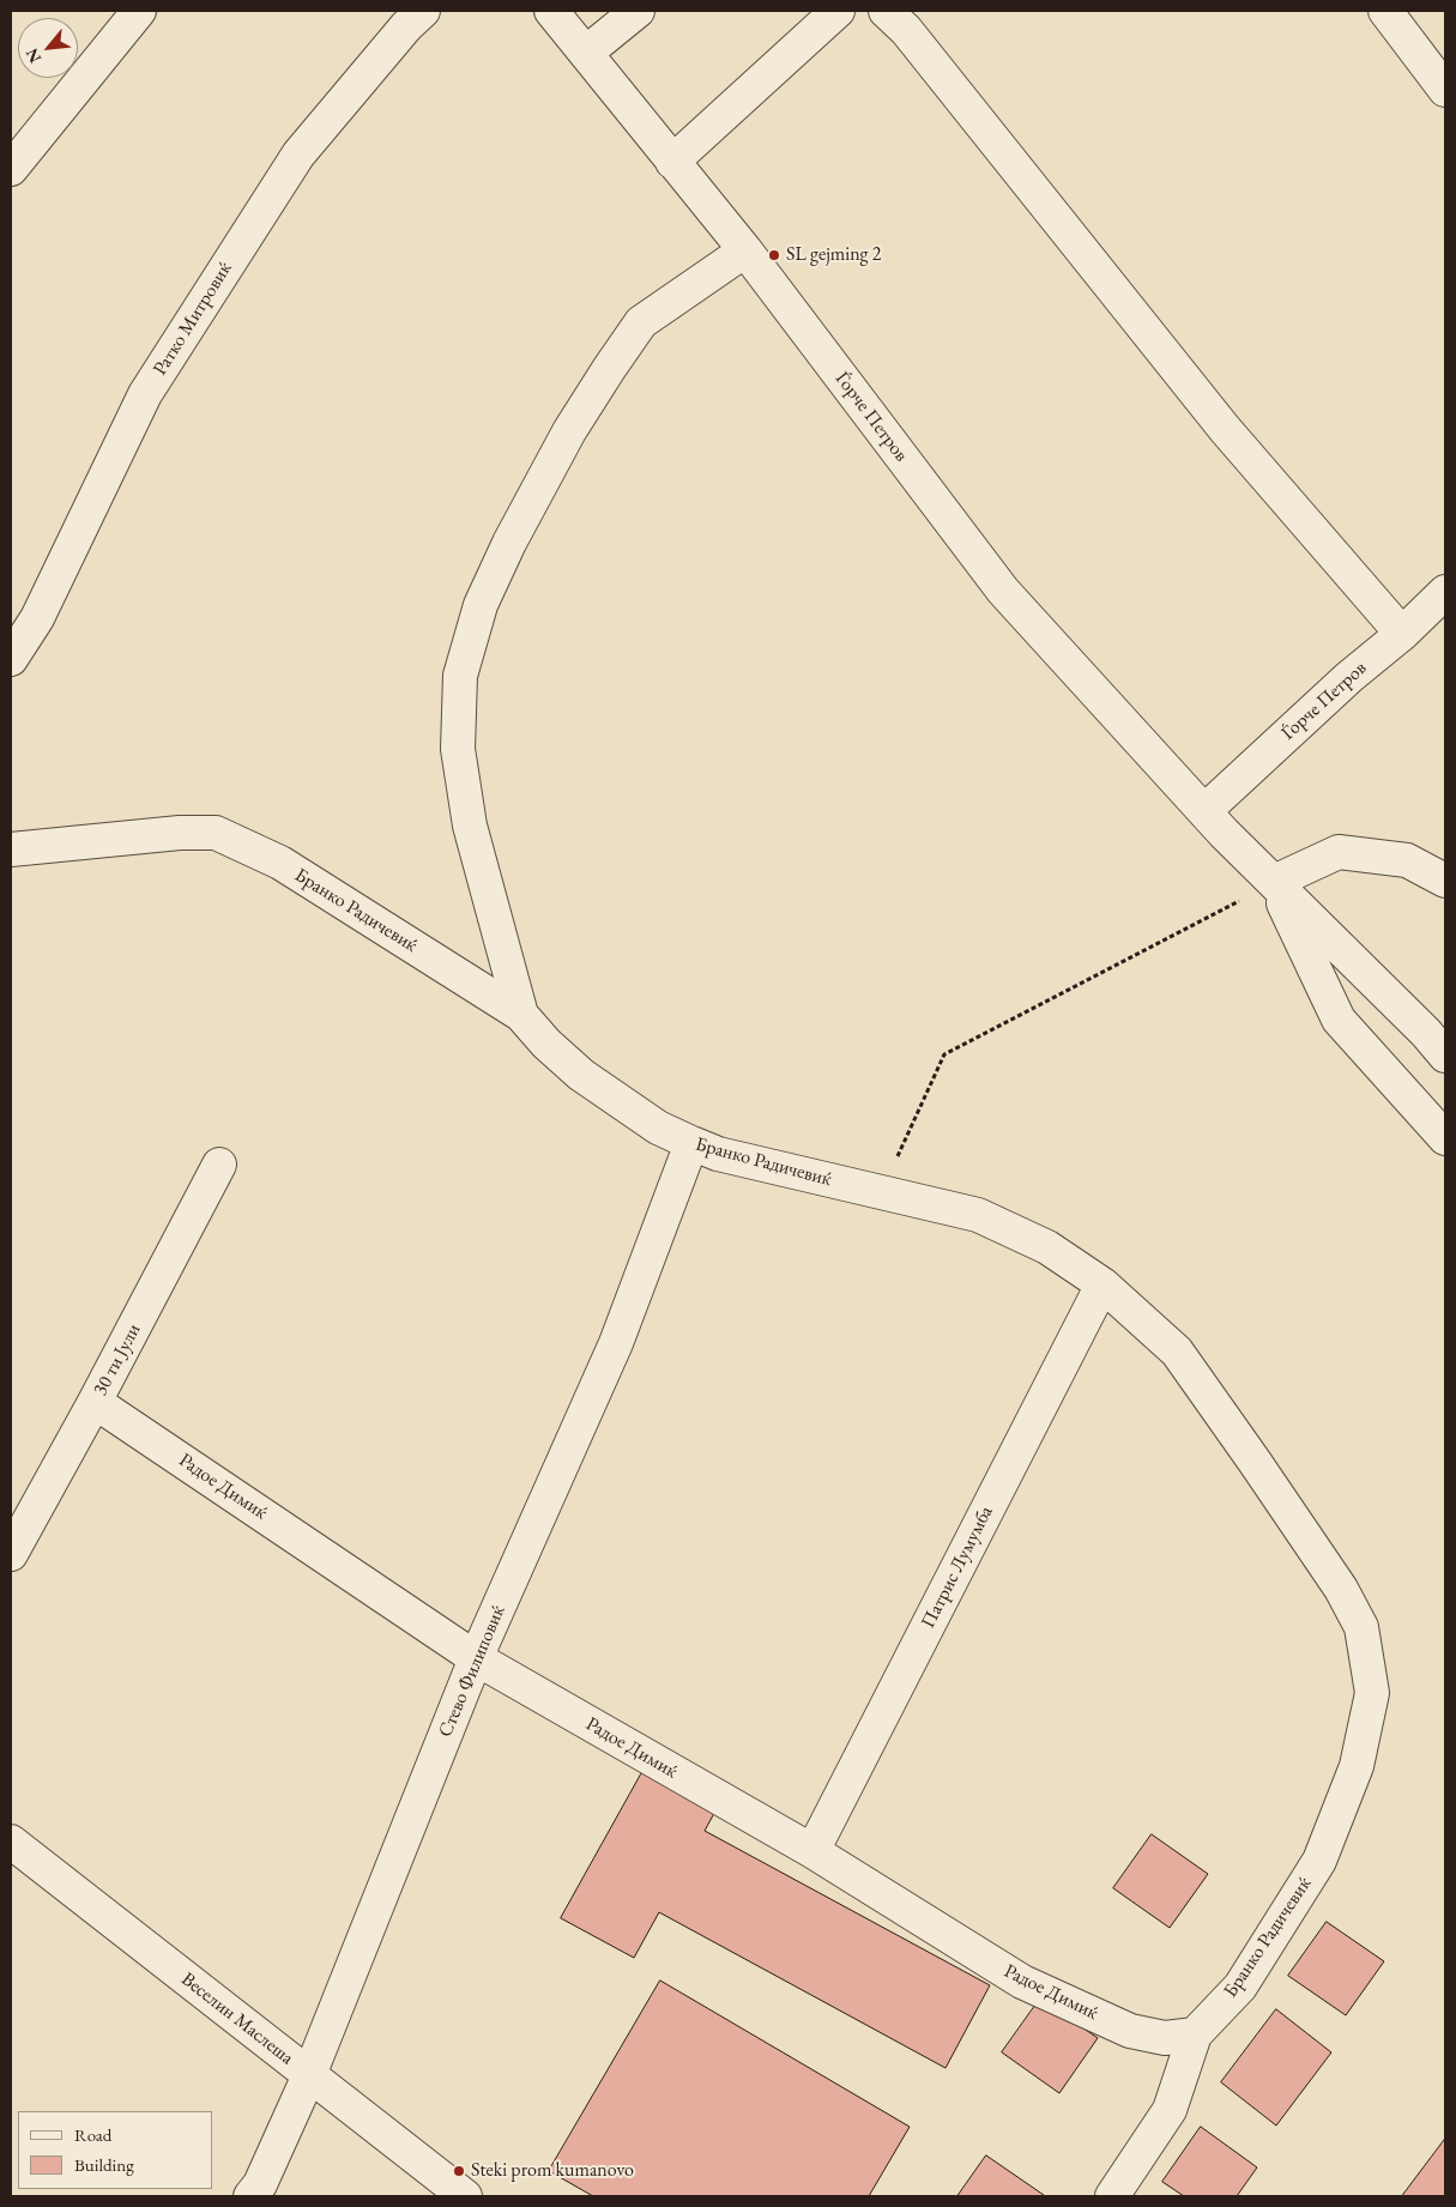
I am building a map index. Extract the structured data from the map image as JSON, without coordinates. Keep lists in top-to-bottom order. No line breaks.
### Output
{"streets":{"street":["Ратко Митровиќ","Ѓорче Петров","Бранко Радичевиќ","30 ти Јули","Радое Димиќ","Патрис Лумумба","Стево Филиповиќ","Веселин Маслеша"]},"crossings":[["Бранко Радичевиќ","Радое Димиќ"],["Бранко Радичевиќ","Патрис Лумумба"],["Бранко Радичевиќ","Стево Филиповиќ"],["30 ти Јули","Радое Димиќ"],["Радое Димиќ","Патрис Лумумба"],["Радое Димиќ","Стево Филиповиќ"],["Стево Филиповиќ","Веселин Маслеша"]],"places":["SL gejming 2","Steki prom kumanovo"],"legend":["Road","Building"],"north":"bottom left"}
